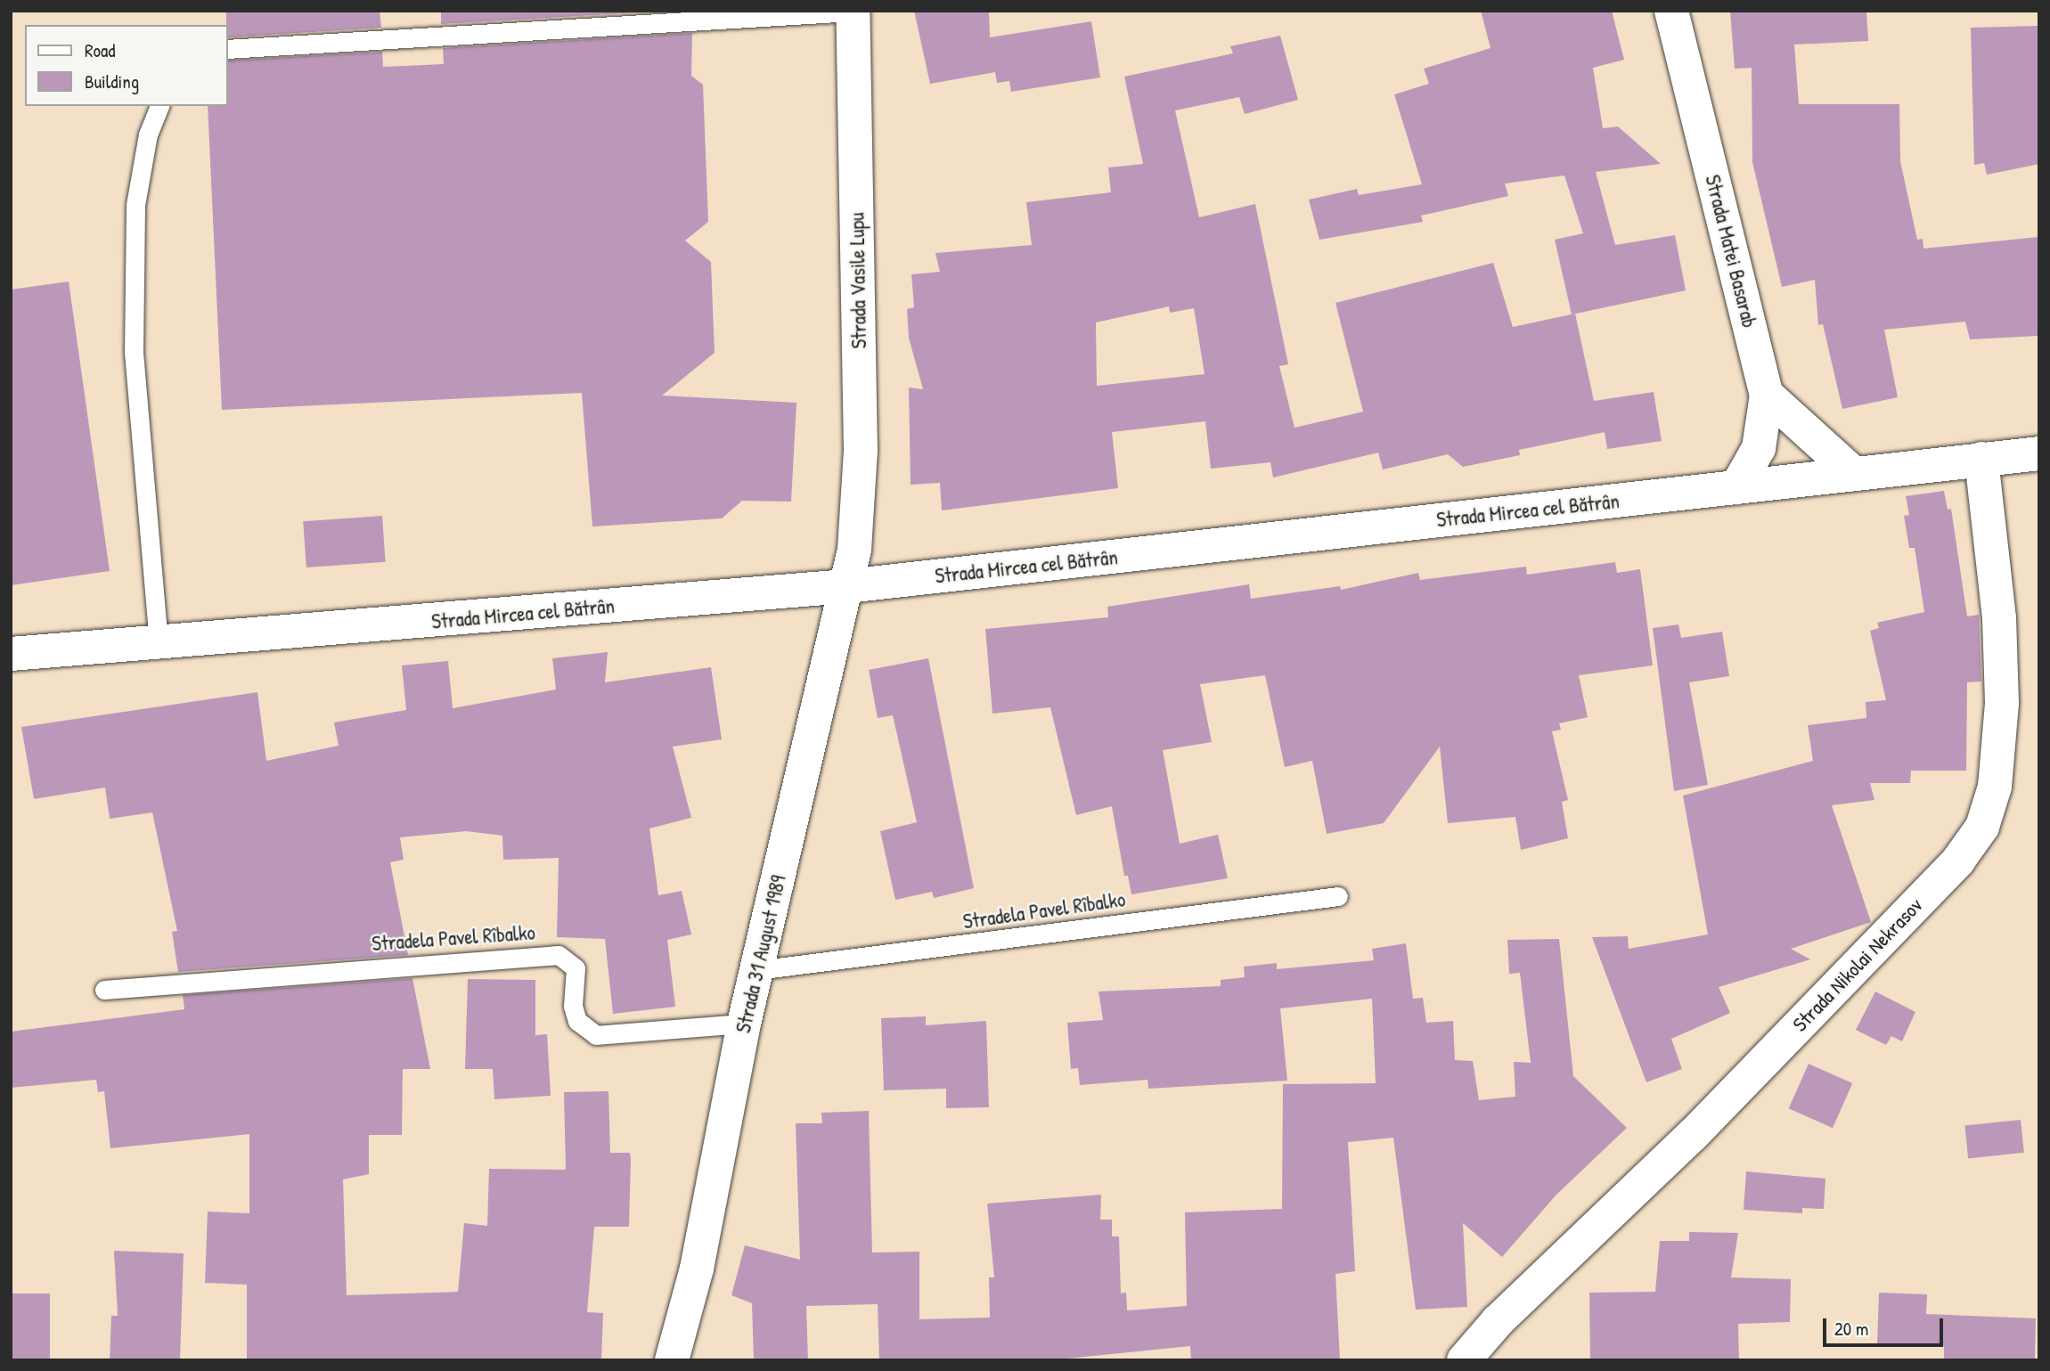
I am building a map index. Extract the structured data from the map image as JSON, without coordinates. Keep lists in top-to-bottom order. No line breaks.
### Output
{"streets":{"street":["Strada Matei Basarab","Strada Vasile Lupu","Strada Mircea cel Bătrân","Strada 31 August 1989","Strada Nikolai Nekrasov"],"lane":["Stradela Pavel Rîbalko"]},"crossings":[["Strada Matei Basarab","Strada Mircea cel Bătrân"],["Strada Vasile Lupu","Strada 31 August 1989"],["Strada Mircea cel Bătrân","Strada 31 August 1989"],["Strada Mircea cel Bătrân","Strada Nikolai Nekrasov"],["Stradela Pavel Rîbalko","Strada 31 August 1989"]],"legend":["Road","Building"],"scale_bar":"20 m"}
